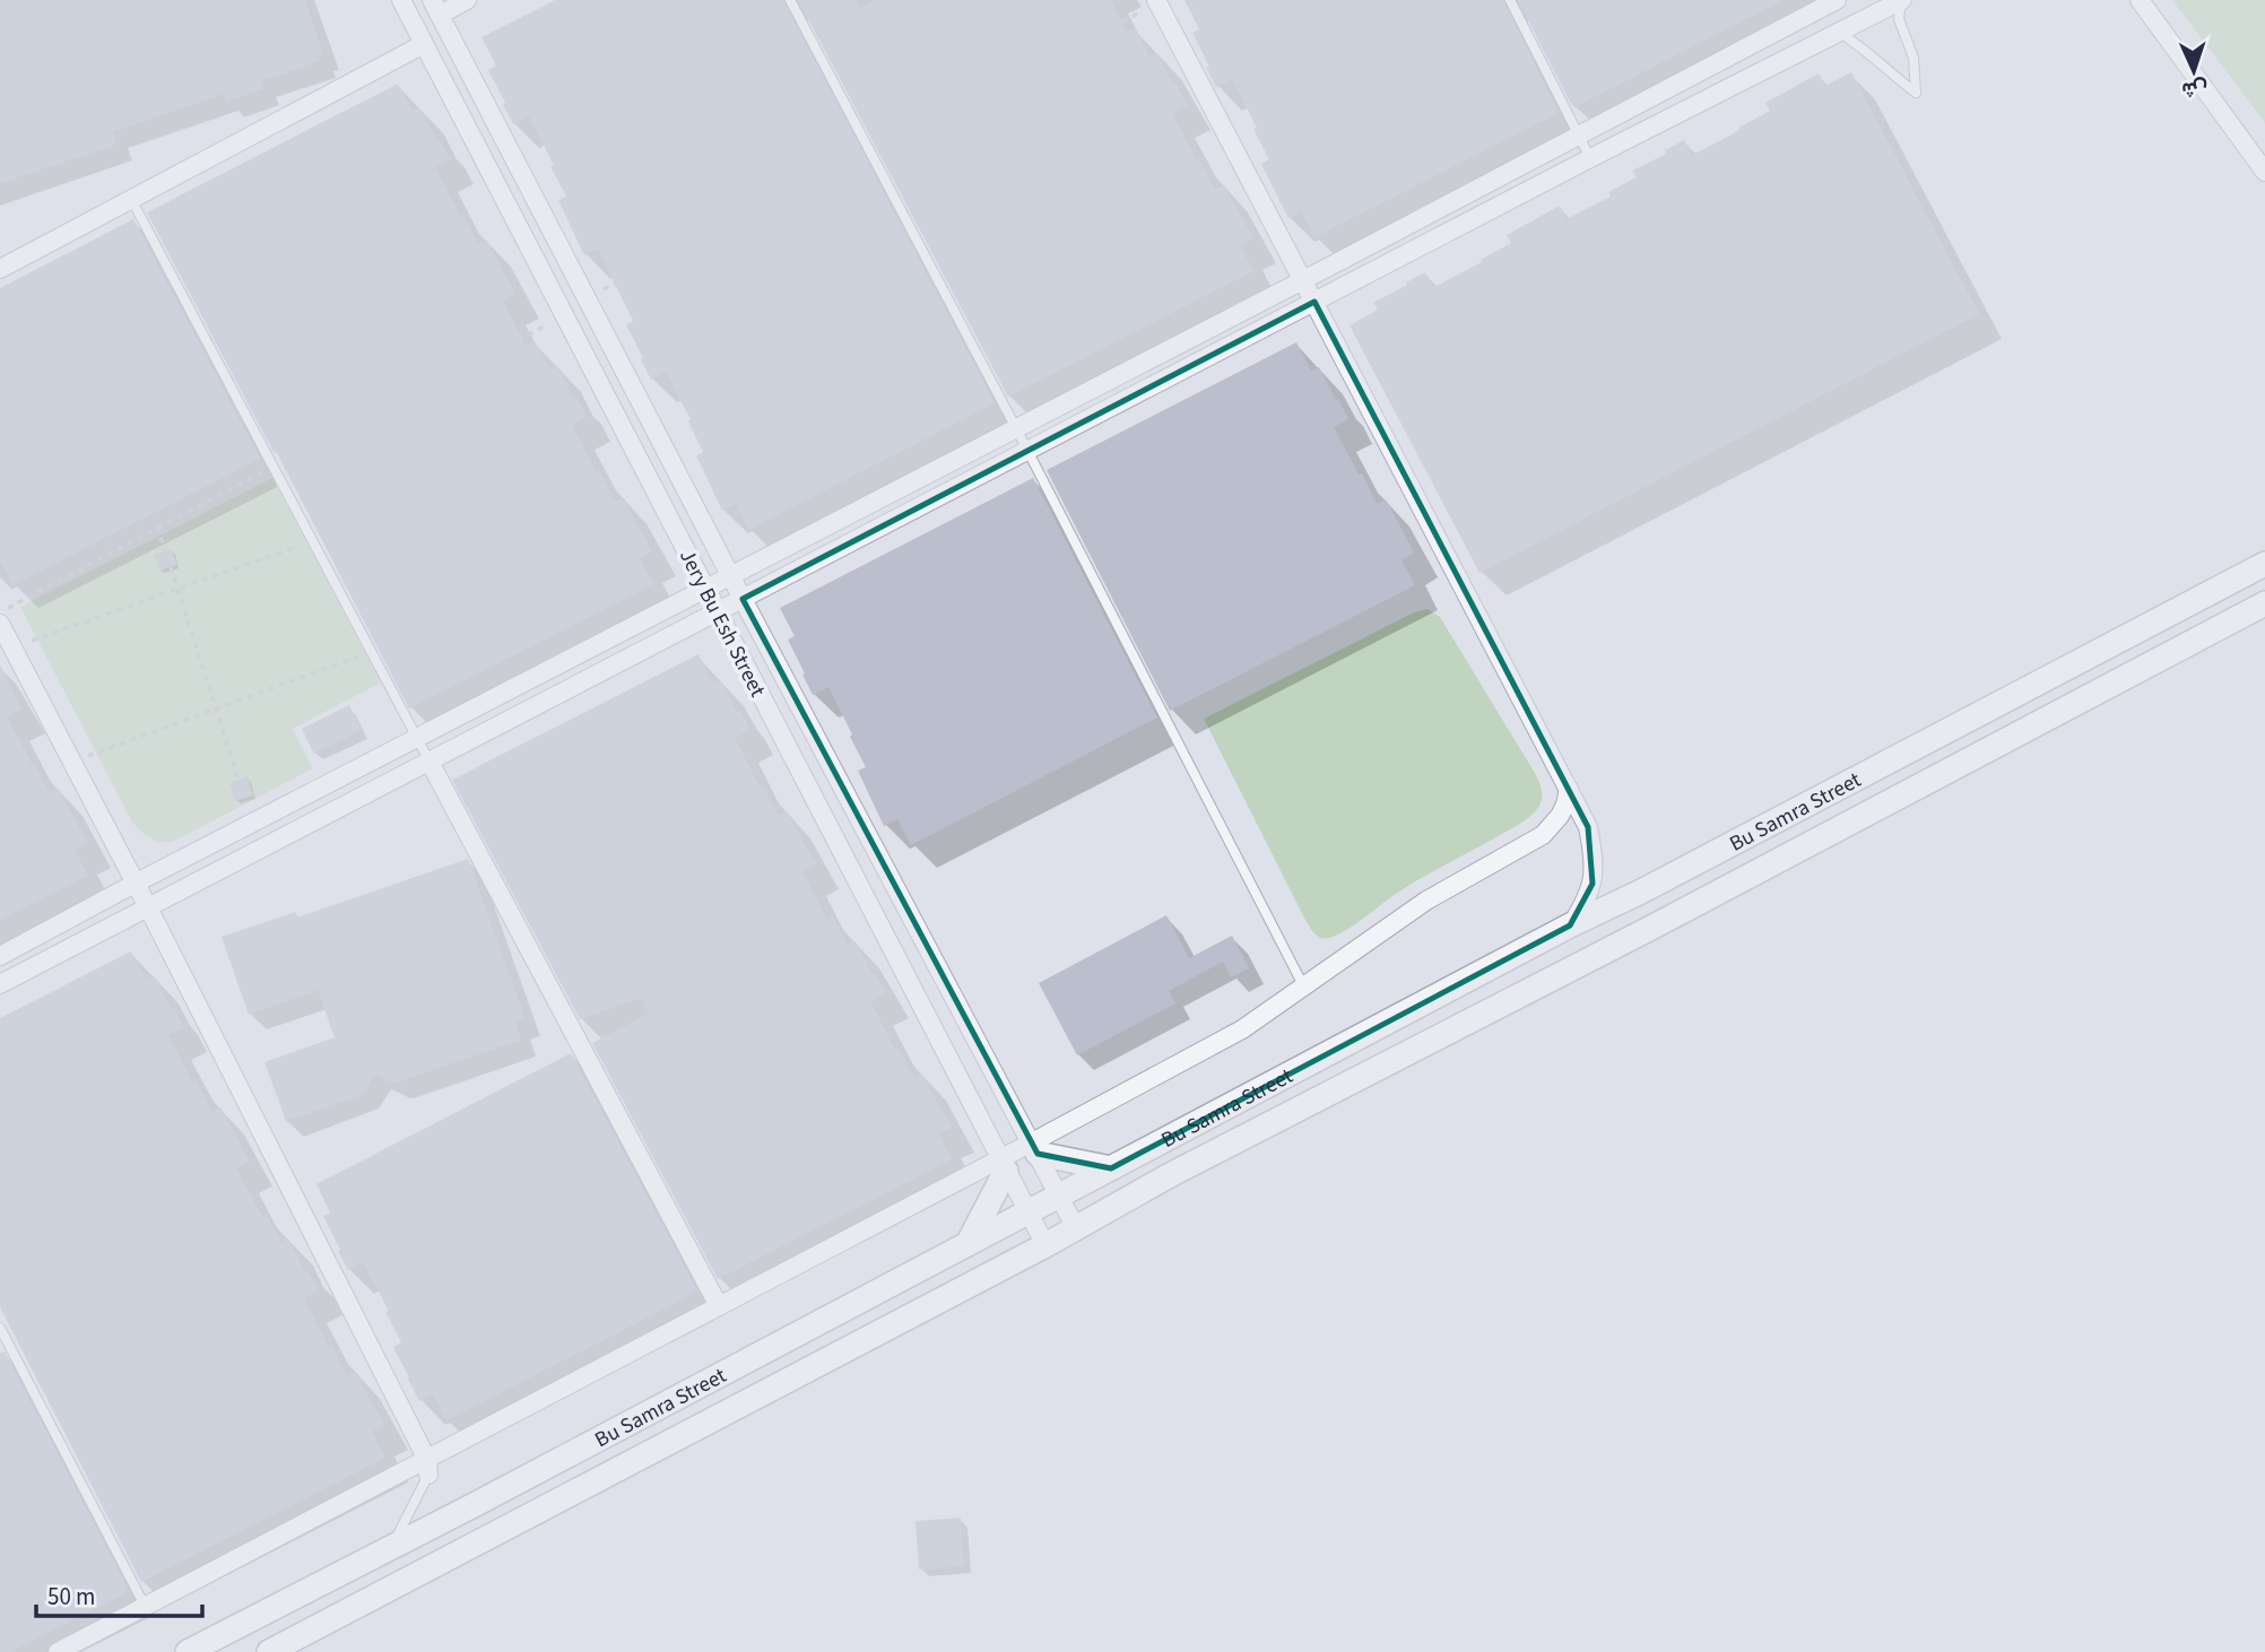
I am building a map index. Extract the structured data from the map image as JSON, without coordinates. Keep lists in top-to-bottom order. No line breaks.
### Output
{"streets":{"street":["Jery Bu Esh Street","Bu Samra Street"]},"crossings":[["Jery Bu Esh Street","Bu Samra Street"]],"scale_bar":"50 m","north":"bottom"}
